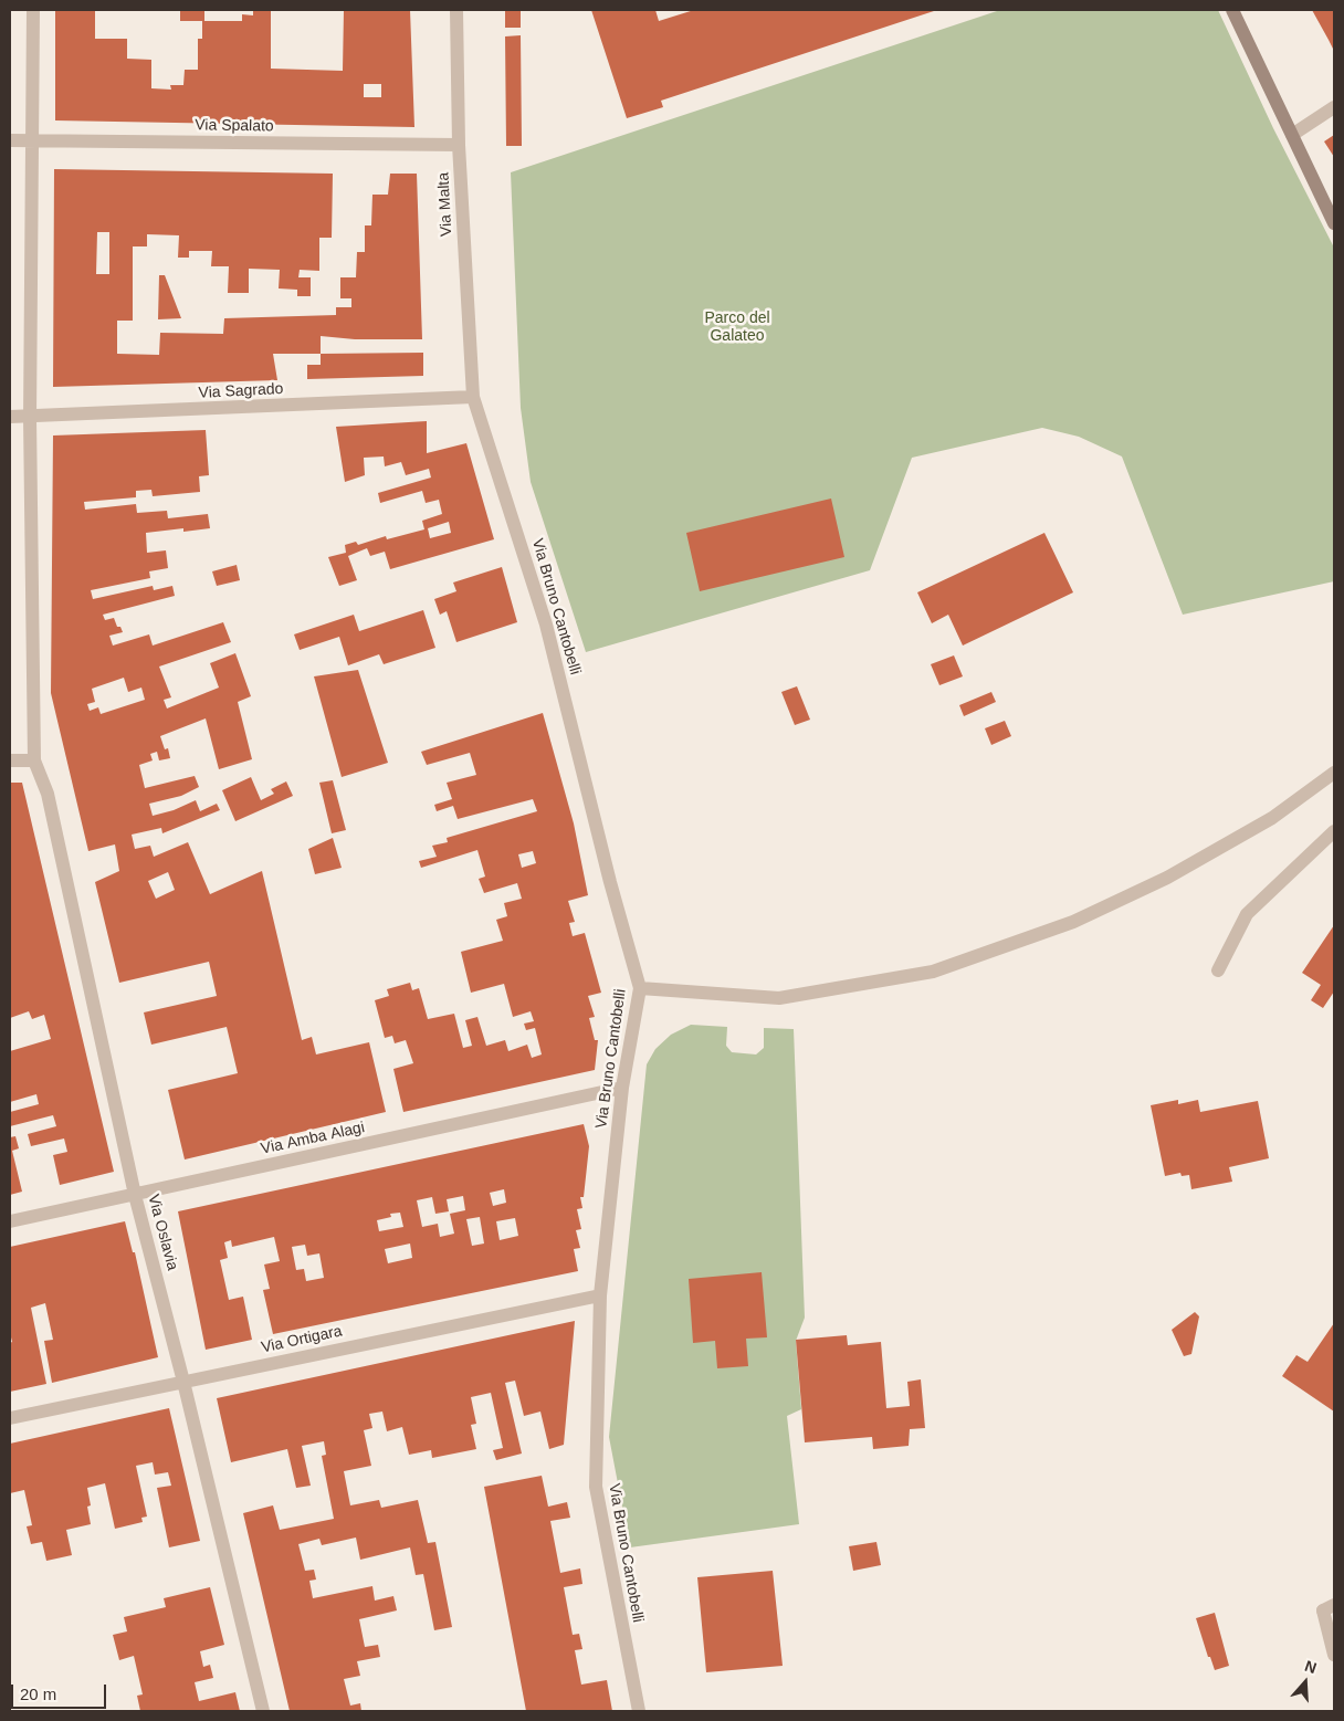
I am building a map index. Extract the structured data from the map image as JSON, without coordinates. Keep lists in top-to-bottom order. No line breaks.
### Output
{"streets":{"street":["Via Spalato","Via Malta","Via Sagrado","Via Bruno Cantobelli","Via Amba Alagi","Via Oslavia","Via Ortigara"]},"crossings":[["Via Spalato","Via Malta"],["Via Malta","Via Sagrado"],["Via Malta","Via Bruno Cantobelli"],["Via Sagrado","Via Bruno Cantobelli"],["Via Bruno Cantobelli","Via Amba Alagi"],["Via Bruno Cantobelli","Via Ortigara"],["Via Amba Alagi","Via Oslavia"],["Via Oslavia","Via Ortigara"]],"parks":["Parco del Galateo"],"scale_bar":"20 m","north":"top"}
